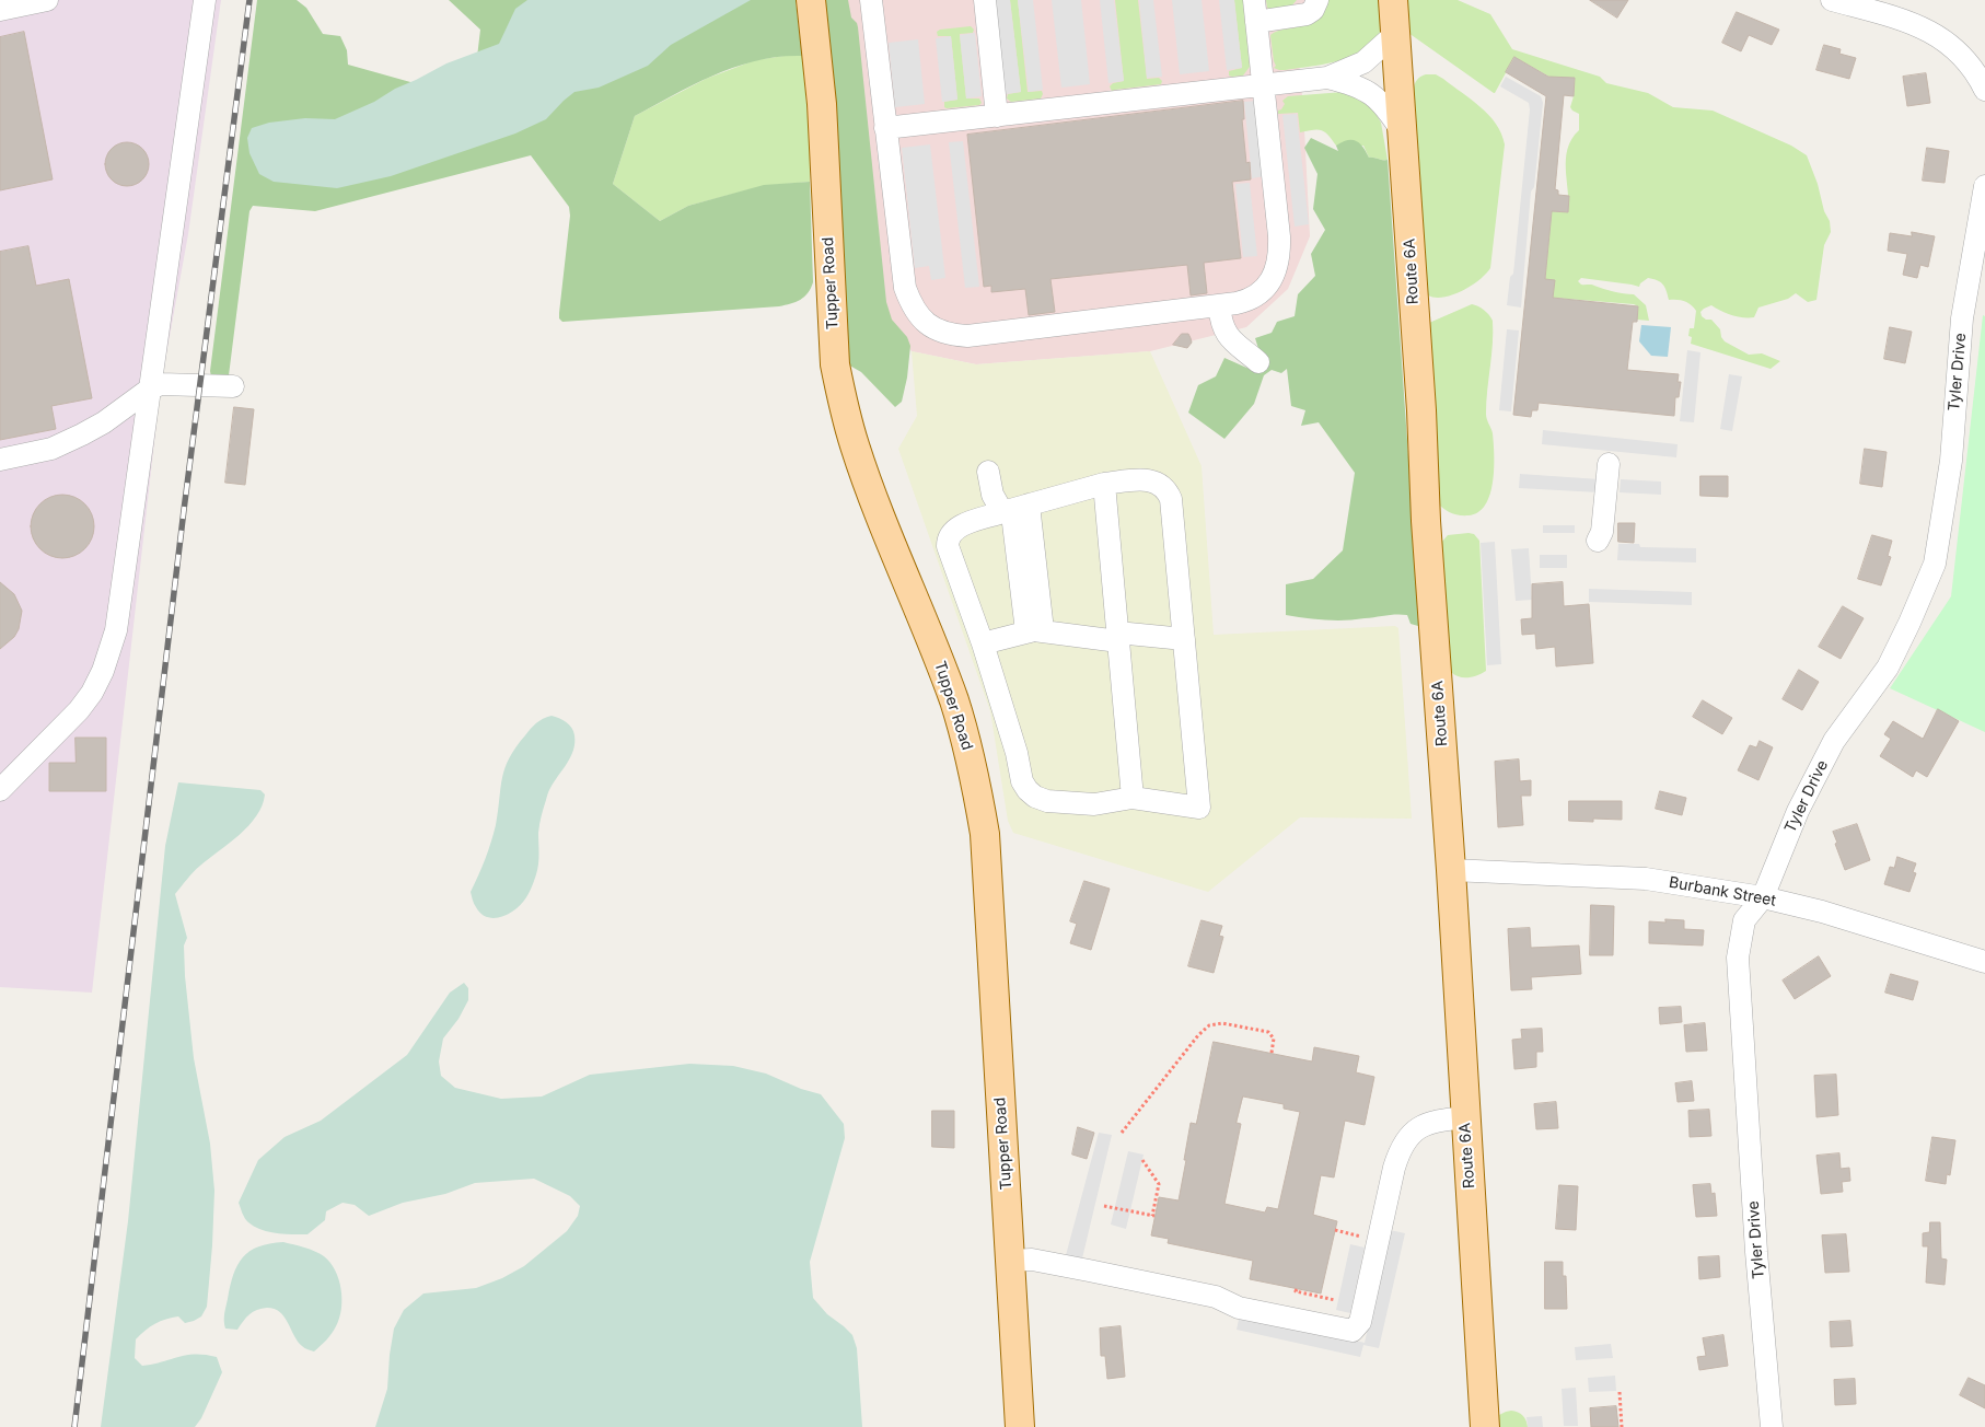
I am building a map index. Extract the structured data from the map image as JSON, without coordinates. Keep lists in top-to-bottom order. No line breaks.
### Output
{"streets":{"main road":["Route 6A","Tupper Road"],"street":["Tyler Drive","Burbank Street"]},"crossings":[["Route 6A","Burbank Street"],["Tyler Drive","Burbank Street"]]}
